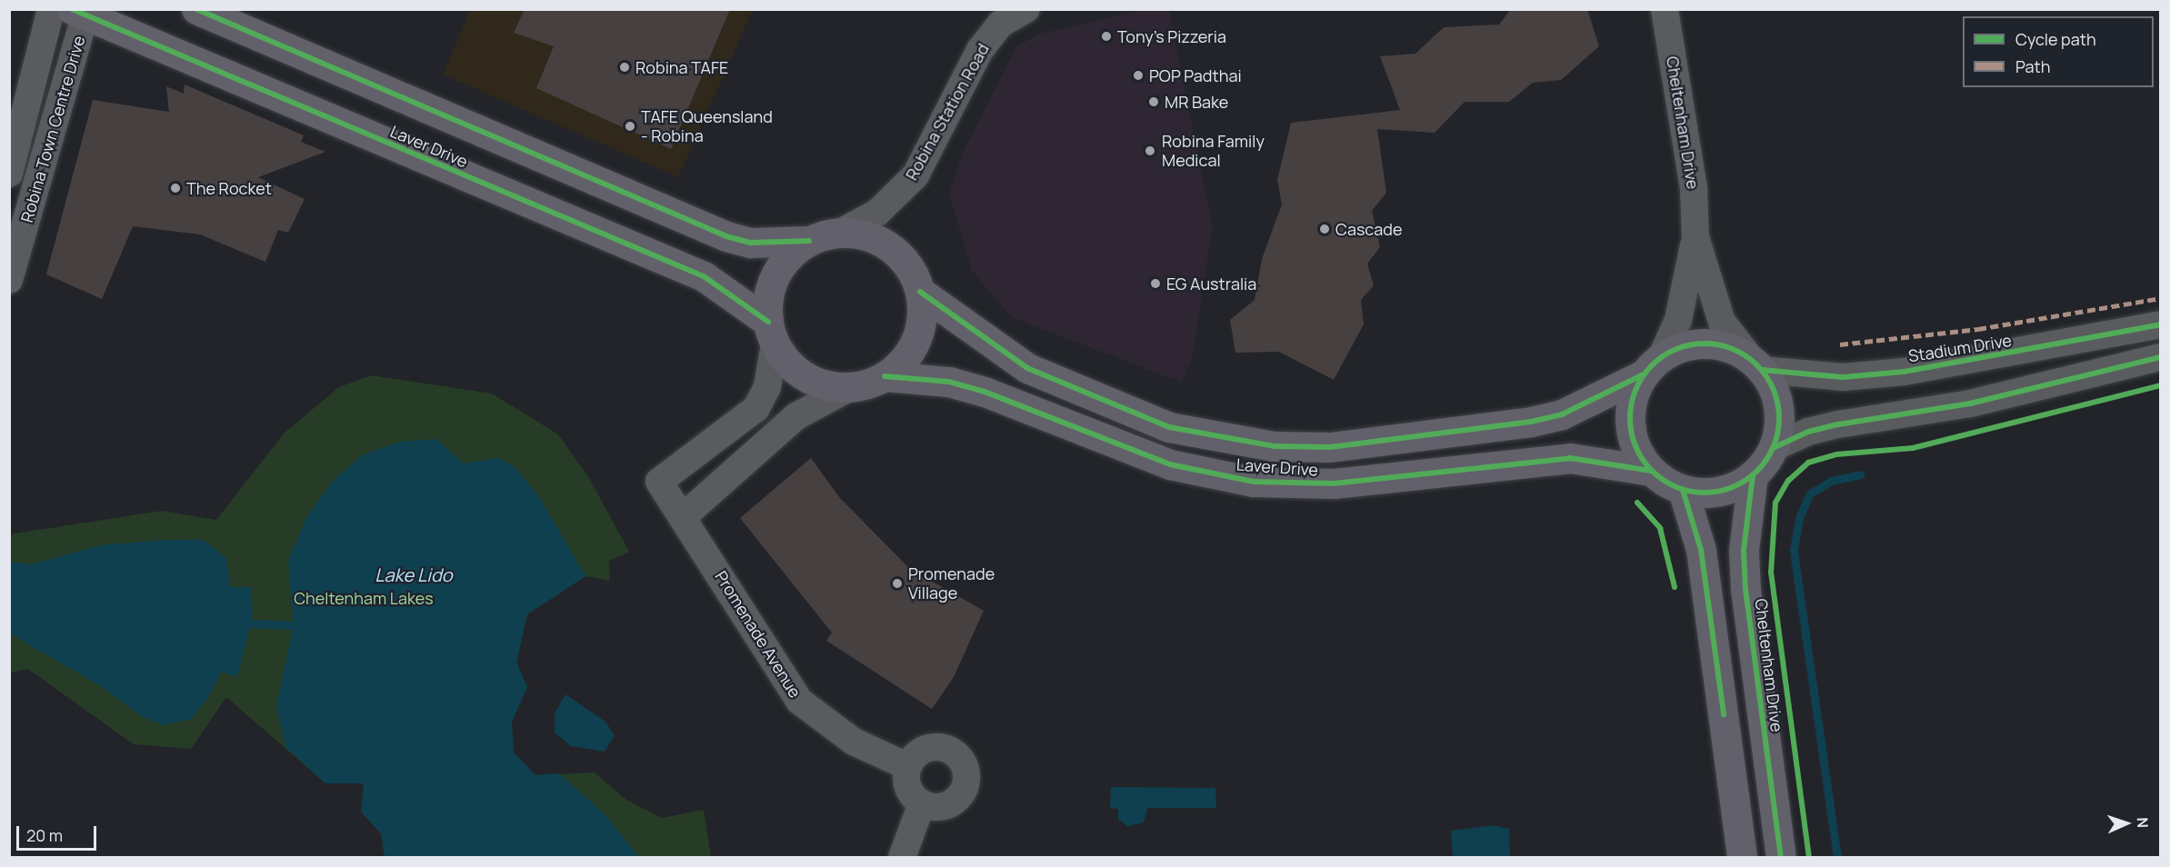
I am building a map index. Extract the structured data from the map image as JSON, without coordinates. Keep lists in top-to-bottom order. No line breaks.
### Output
{"streets":{"main road":["Cheltenham Drive","Laver Drive"],"street":["Robina Station Road","Robina Town Centre Drive","Stadium Drive","Promenade Avenue"]},"crossings":[["Robina Station Road","Laver Drive"],["Robina Station Road","Promenade Avenue"],["Cheltenham Drive","Laver Drive"],["Cheltenham Drive","Stadium Drive"],["Robina Town Centre Drive","Laver Drive"],["Laver Drive","Stadium Drive"],["Laver Drive","Promenade Avenue"]],"water":["Lake Lido"],"parks":["Cheltenham Lakes"],"places":["Tony's Pizzeria","Robina TAFE","POP Padthai","MR Bake","TAFE Queensland - Robina","Robina Family Medical","The Rocket","Cascade","EG Australia","Promenade Village"],"legend":["Cycle path","Path"],"scale_bar":"20 m","north":"right"}
